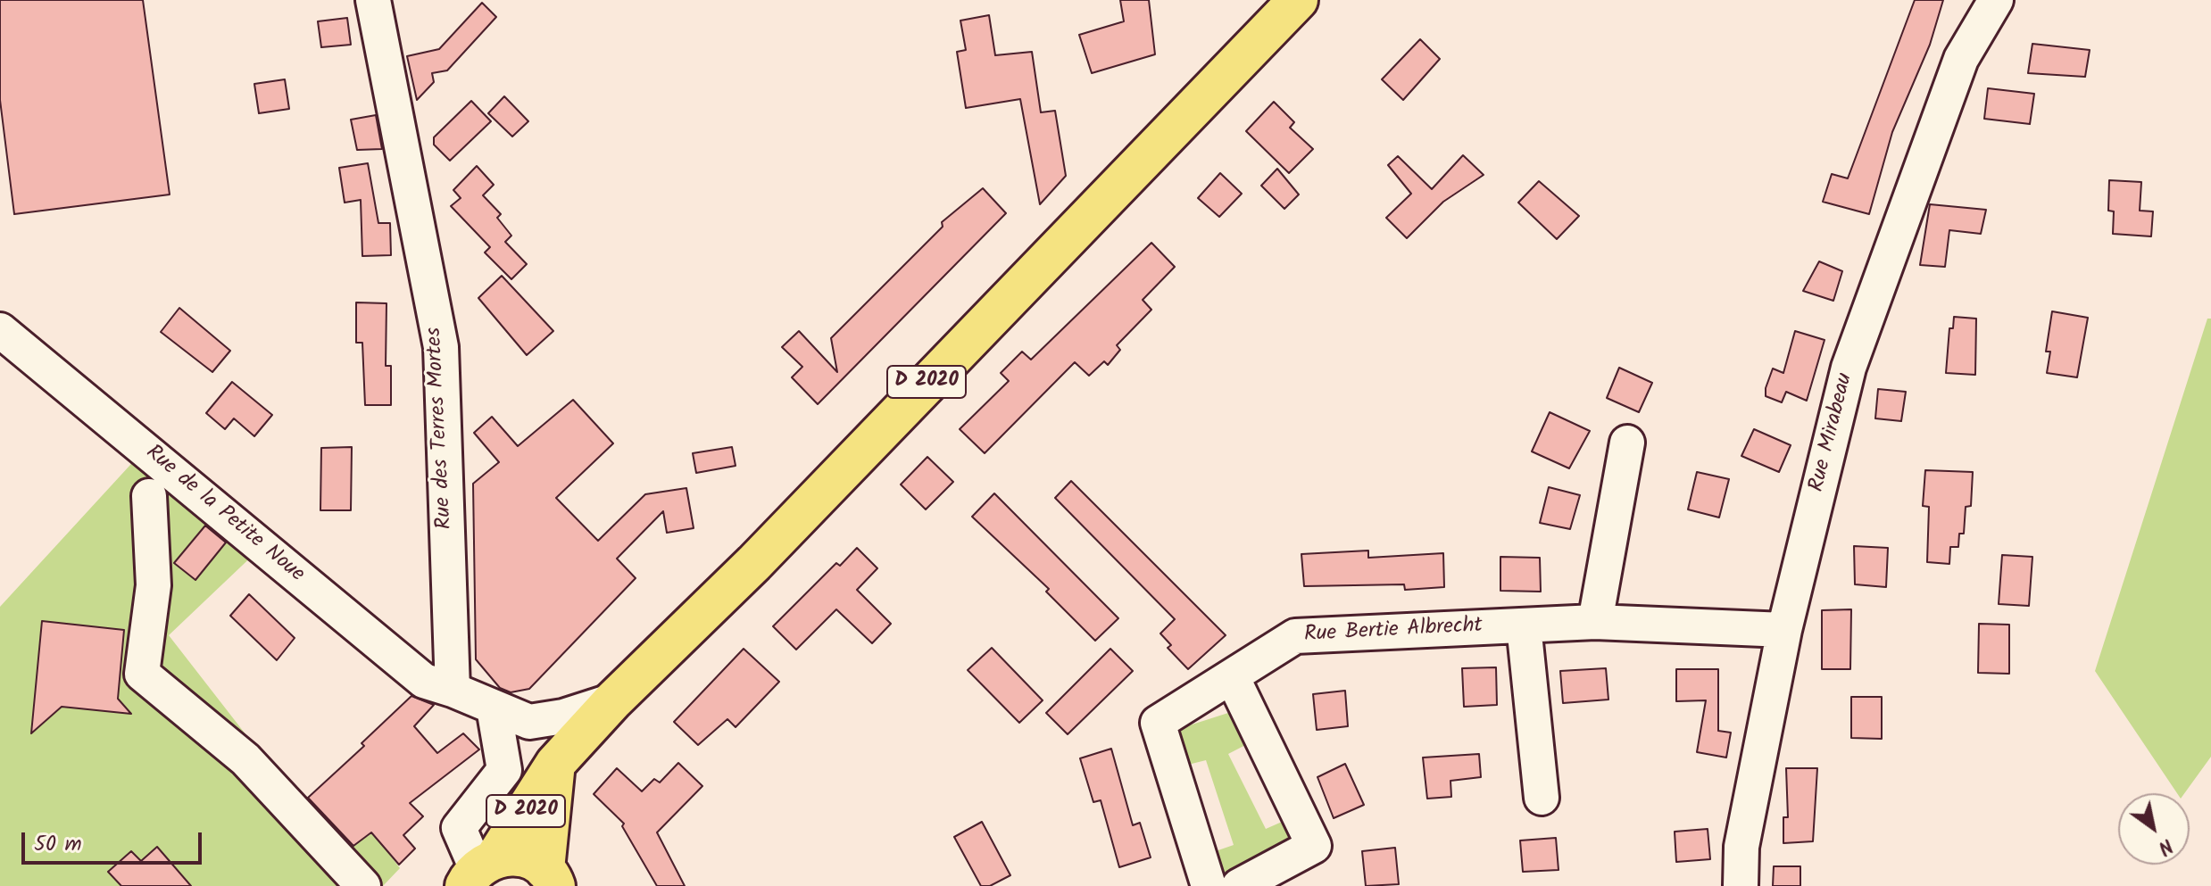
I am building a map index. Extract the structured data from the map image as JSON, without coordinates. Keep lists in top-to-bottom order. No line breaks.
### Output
{"streets":{"main road":["D 2020"],"street":["Rue des Terres Mortes","Rue Mirabeau","Rue de la Petite Noue","Rue Bertie Albrecht"]},"crossings":[["Rue des Terres Mortes","Rue de la Petite Noue"],["Rue Mirabeau","Rue Bertie Albrecht"]],"scale_bar":"50 m","north":"bottom right"}
